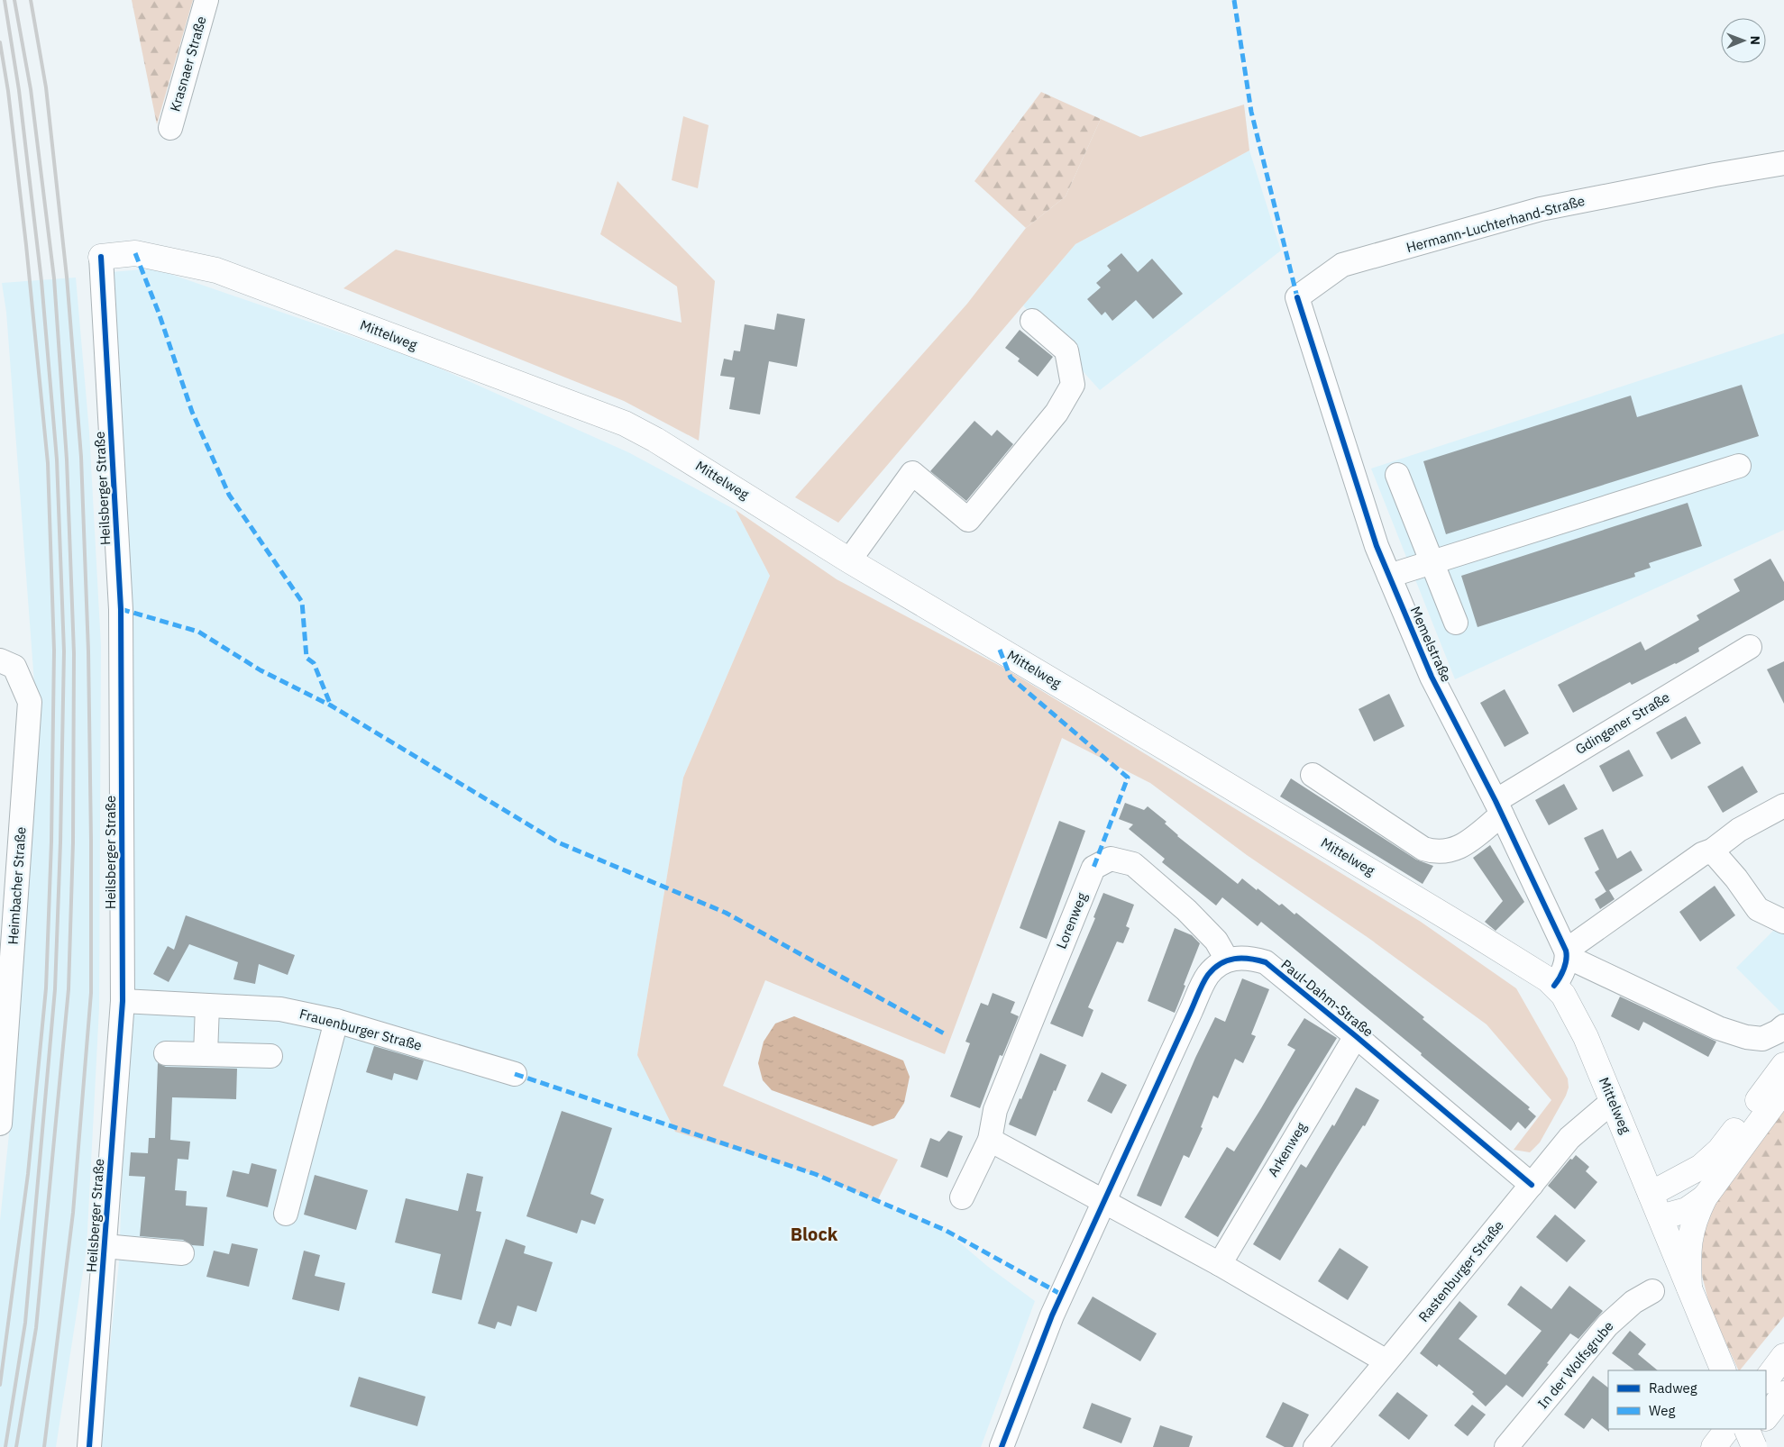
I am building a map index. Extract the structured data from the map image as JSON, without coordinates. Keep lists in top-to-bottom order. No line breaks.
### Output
{"streets":{"main road":["Mittelweg"],"street":["Krasnaer Straße","Hermann-Luchterhand-Straße","Heilsberger Straße","Memelstraße","Gdingener Straße","Heimbacher Straße","Lorenweg","Paul-Dahm-Straße","Frauenburger Straße","Arkenweg","Rastenburger Straße","In der Wolfsgrube"]},"crossings":[["Hermann-Luchterhand-Straße","Memelstraße"],["Mittelweg","Heilsberger Straße"],["Mittelweg","Rastenburger Straße"],["Heilsberger Straße","Frauenburger Straße"],["Memelstraße","Gdingener Straße"],["Lorenweg","Paul-Dahm-Straße"],["Paul-Dahm-Straße","Arkenweg"],["Paul-Dahm-Straße","Rastenburger Straße"]],"districts":["Block"],"legend":["Radweg","Weg"],"north":"right"}
